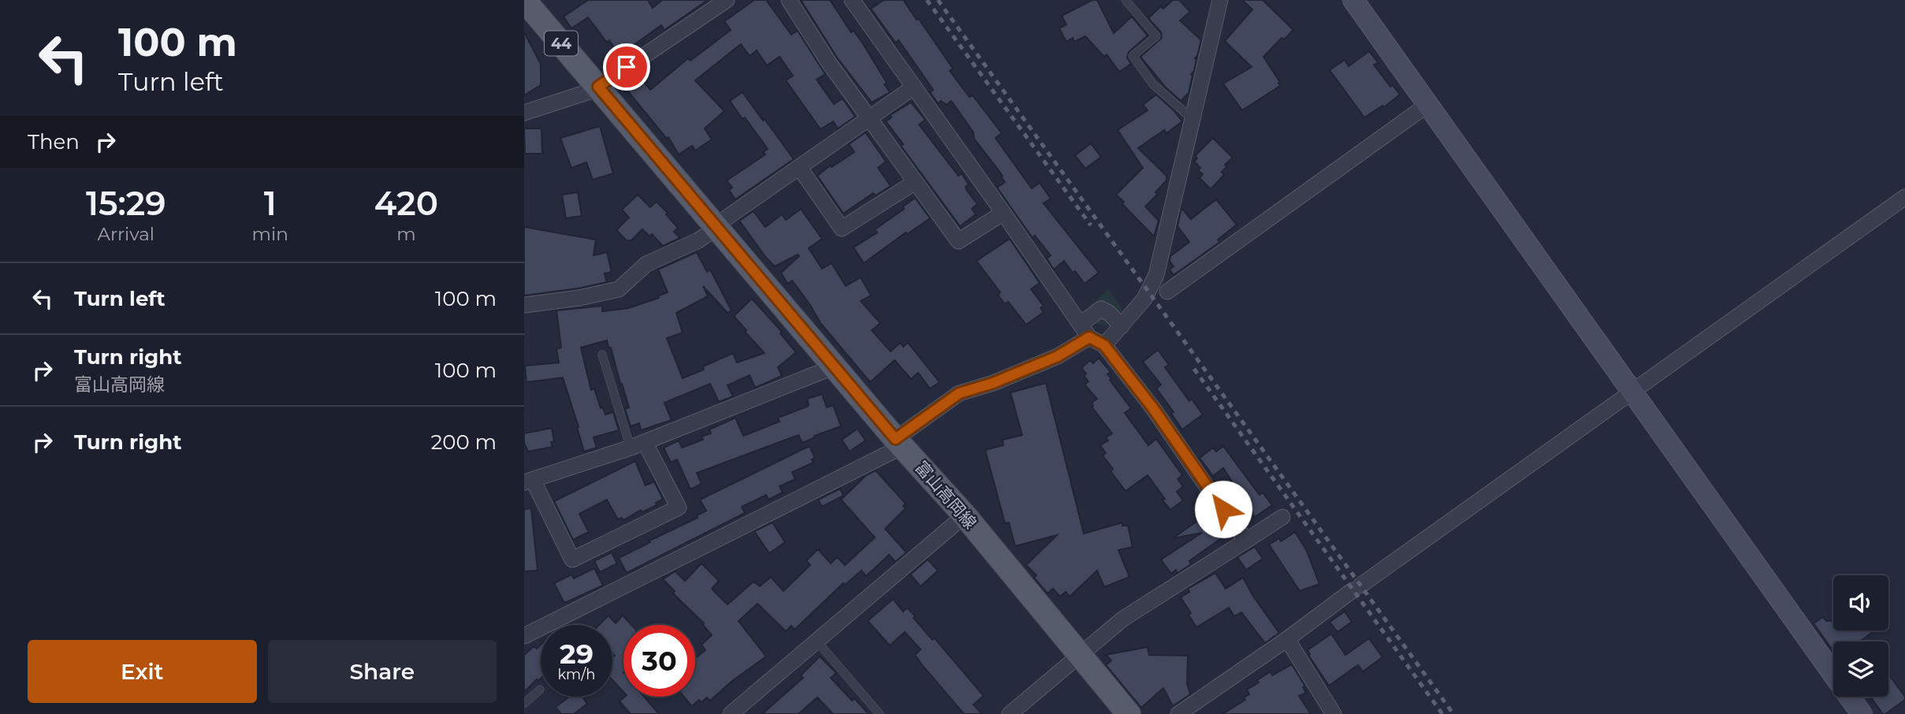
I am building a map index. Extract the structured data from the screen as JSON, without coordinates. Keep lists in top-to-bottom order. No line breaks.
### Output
{"streets":{"main road":["44","富山高岡線"]},"page":{"turn":["100 m","Turn left"],"then":"Then","eta":["15:29","Arrival","1","min","420","m"],"list":[{"name":"Turn left","value":"100 m"},{"name":"Turn right","note":"富山高岡線","value":"100 m"},{"name":"Turn right","value":"200 m"}],"speed":"29 km/h","limit":"30","buttons":["Exit","Share"]}}
